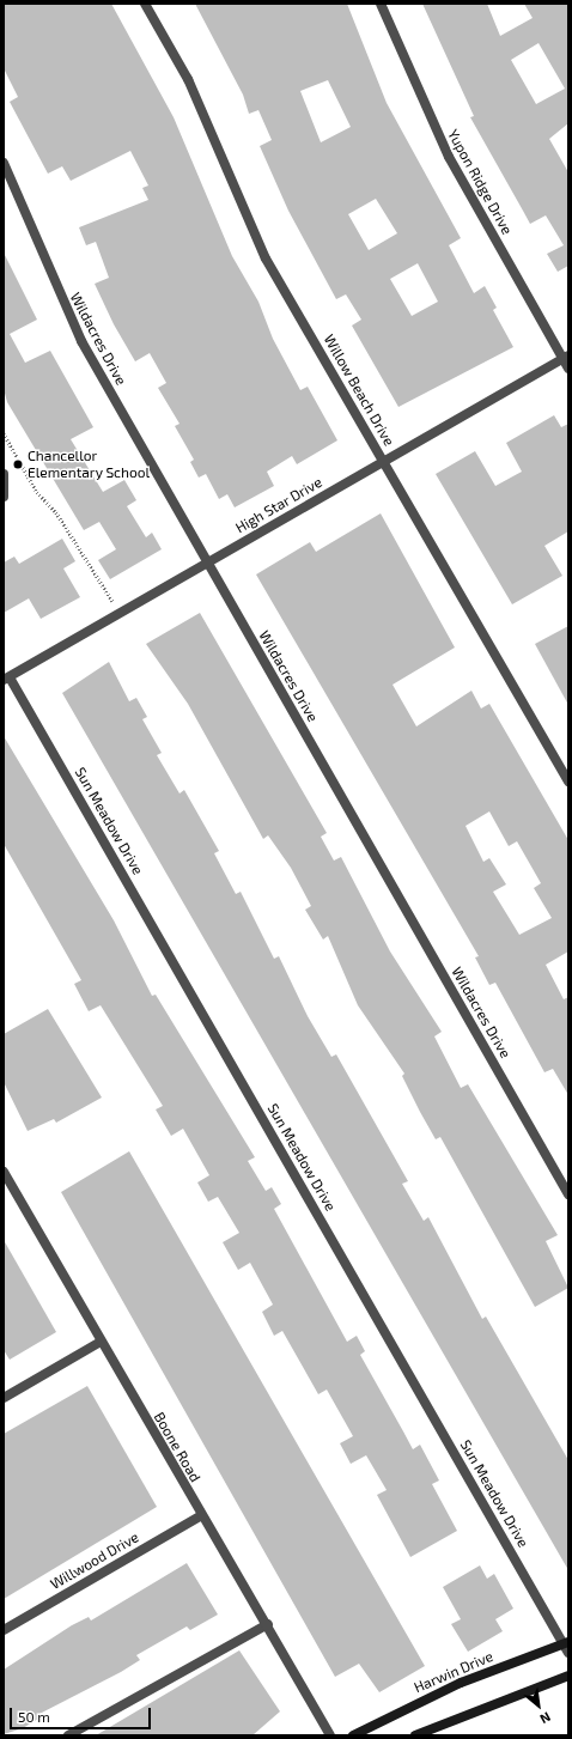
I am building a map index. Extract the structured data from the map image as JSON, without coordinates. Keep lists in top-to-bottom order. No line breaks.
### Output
{"streets":{"main road":["Harwin Drive"],"street":["Yupon Ridge Drive","Wildacres Drive","Willow Beach Drive","High Star Drive","Sun Meadow Drive","Boone Road","Willwood Drive"]},"crossings":[["Yupon Ridge Drive","High Star Drive"],["Wildacres Drive","High Star Drive"],["Willow Beach Drive","High Star Drive"],["High Star Drive","Sun Meadow Drive"],["Sun Meadow Drive","Harwin Drive"],["Boone Road","Willwood Drive"]],"places":["Chancellor Elementary School"],"scale_bar":"50 m","north":"bottom right"}
